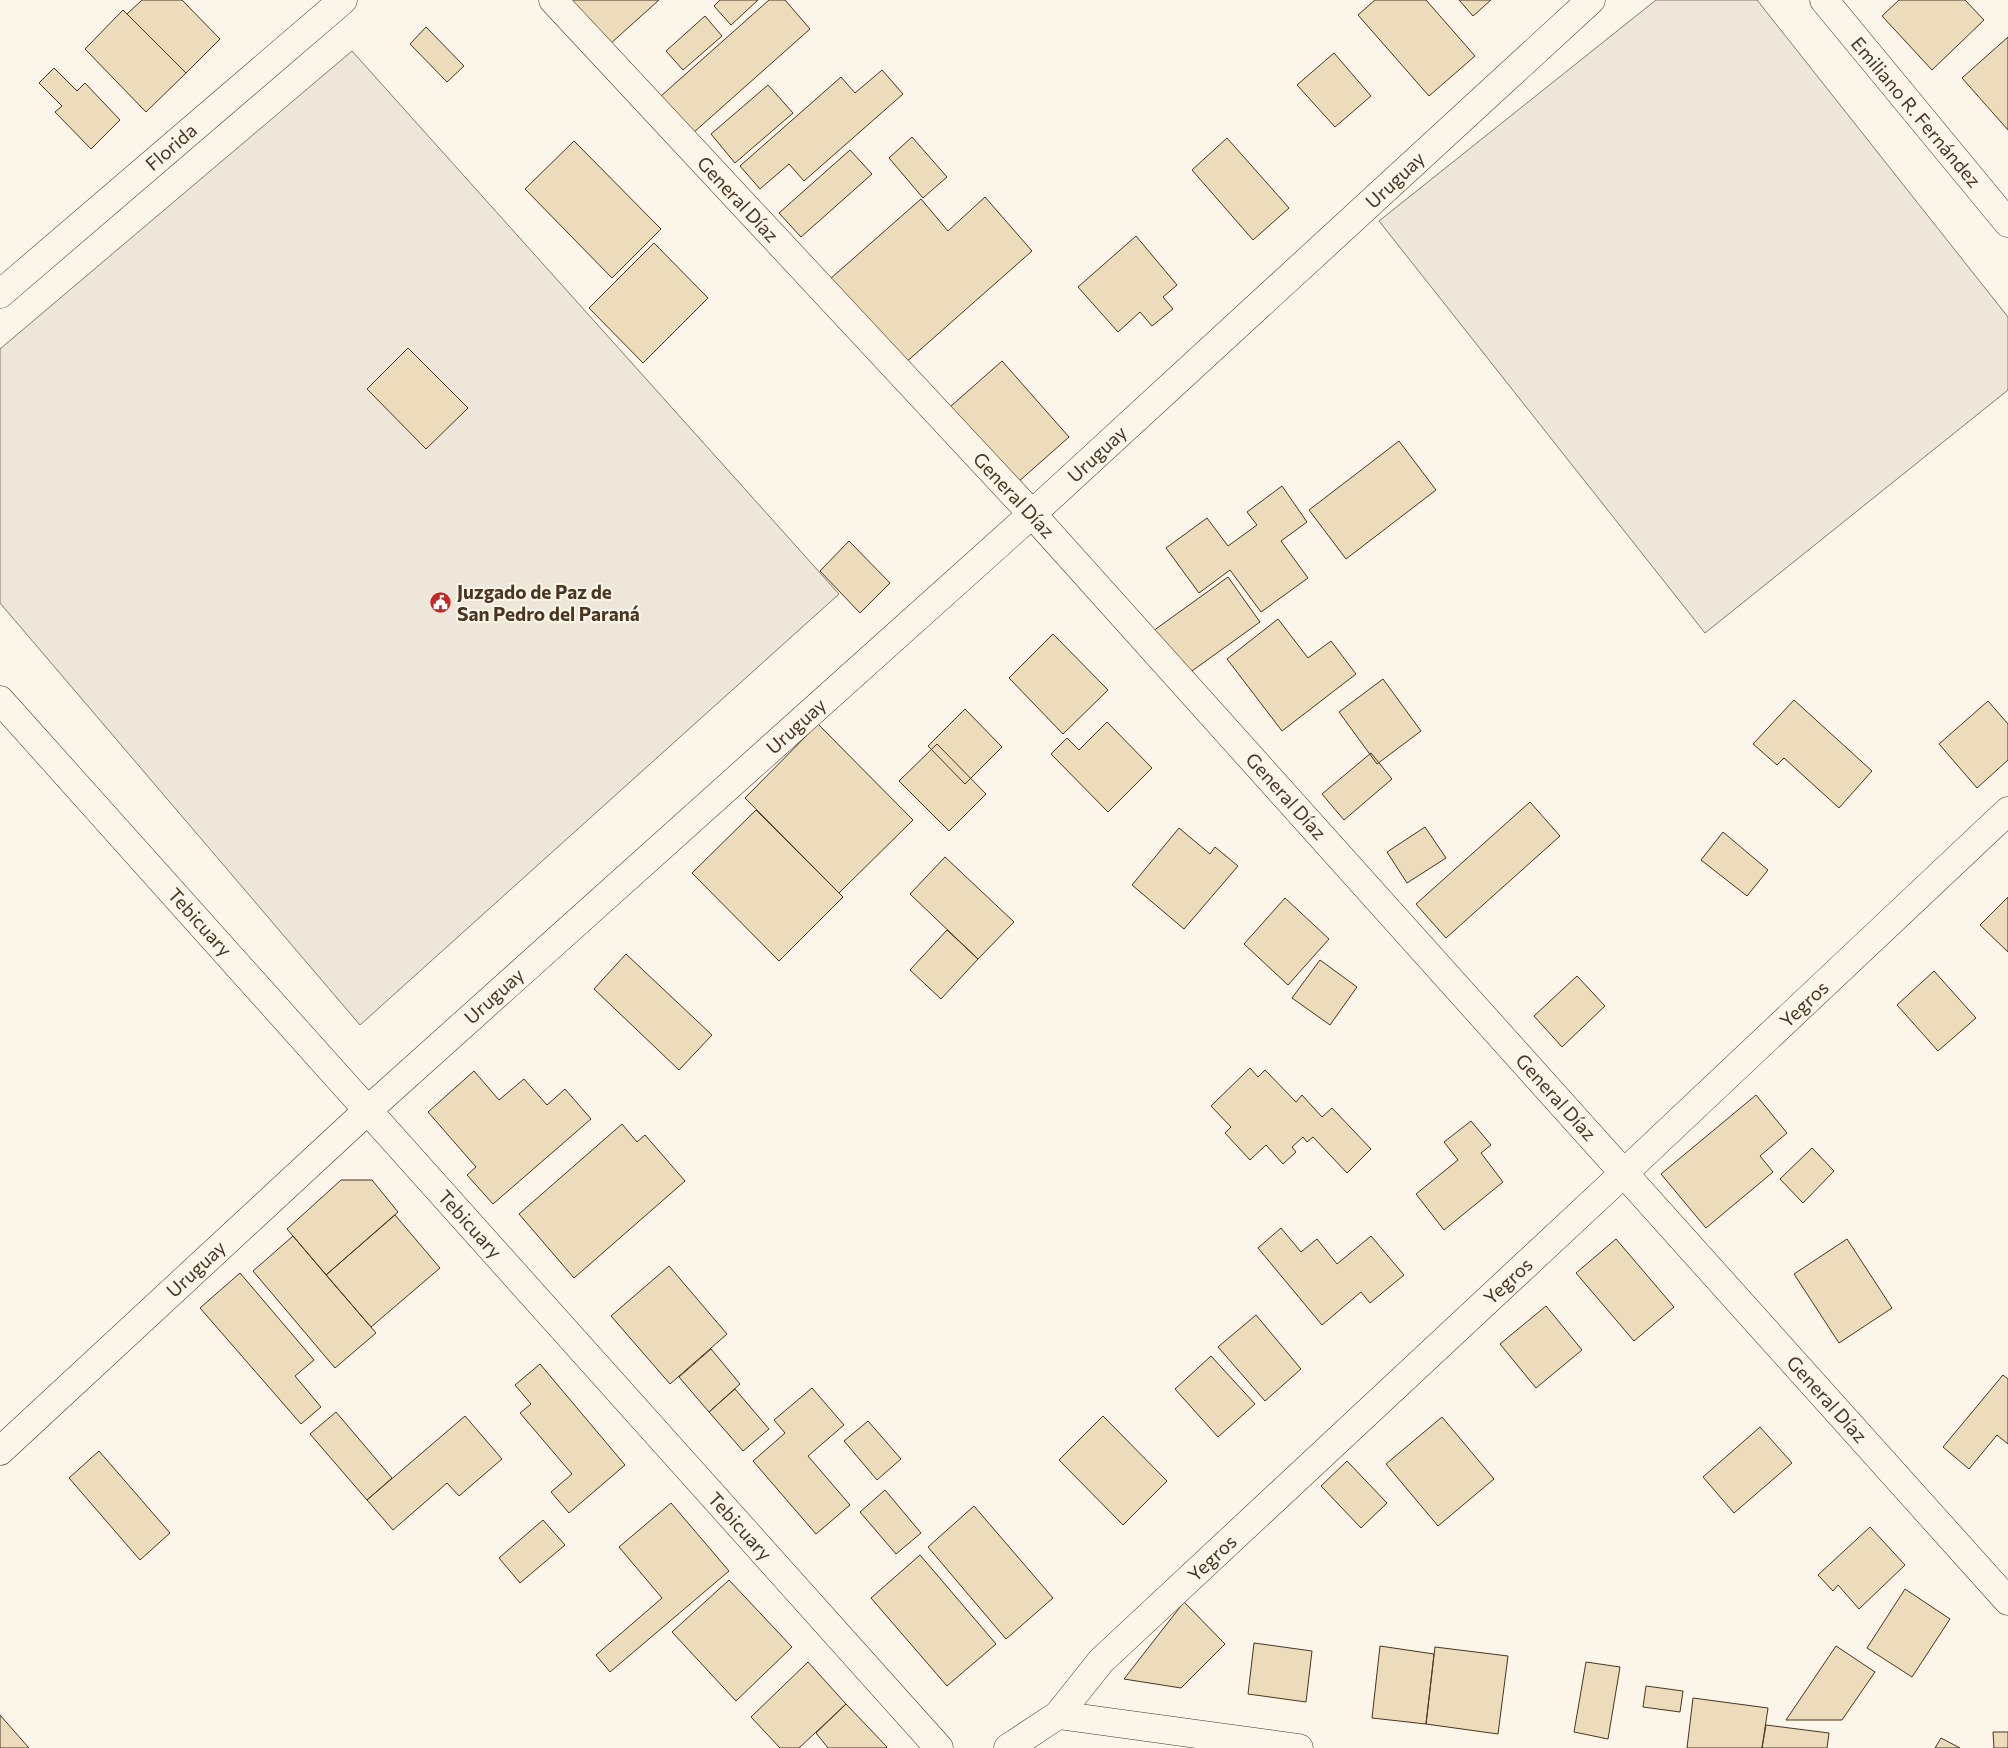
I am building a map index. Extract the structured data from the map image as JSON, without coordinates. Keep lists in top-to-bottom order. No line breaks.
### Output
{"streets":{"street":["Emiliano R. Fernández","Florida","Uruguay","General Díaz","Tebicuary","Yegros"]},"crossings":[["Uruguay","General Díaz"],["Uruguay","Tebicuary"],["General Díaz","Yegros"]],"places":{"public building":["Juzgado de Paz de San Pedro del Paraná"]}}
